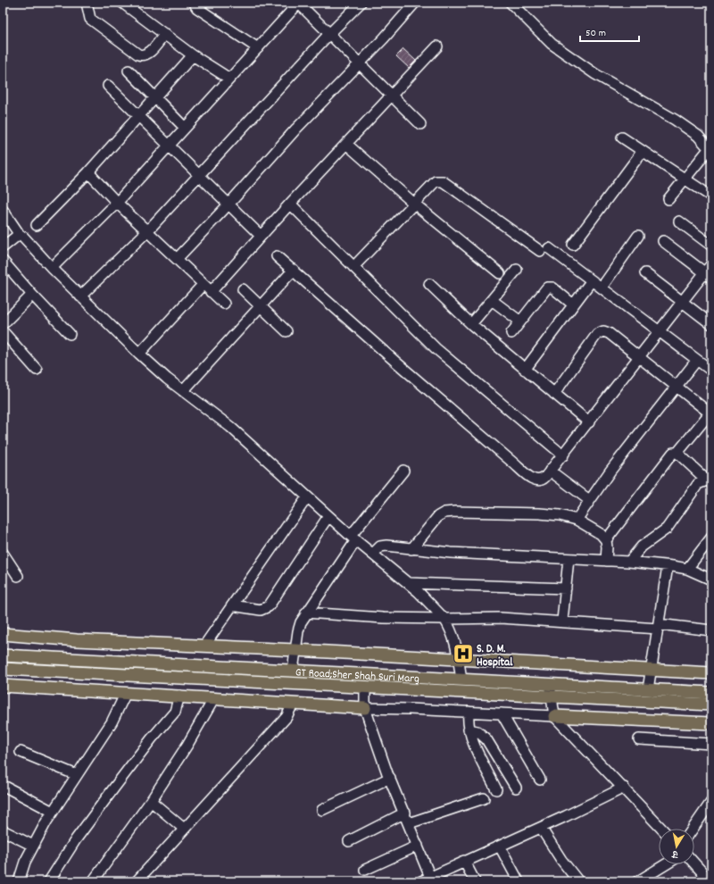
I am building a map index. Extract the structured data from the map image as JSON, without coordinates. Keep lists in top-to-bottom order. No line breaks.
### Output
{"streets":{"main road":["GT Road;Sher Shah Suri Marg"]},"places":{"hospital":["S. D. M. Hospital"]},"scale_bar":"50 m","north":"bottom"}
